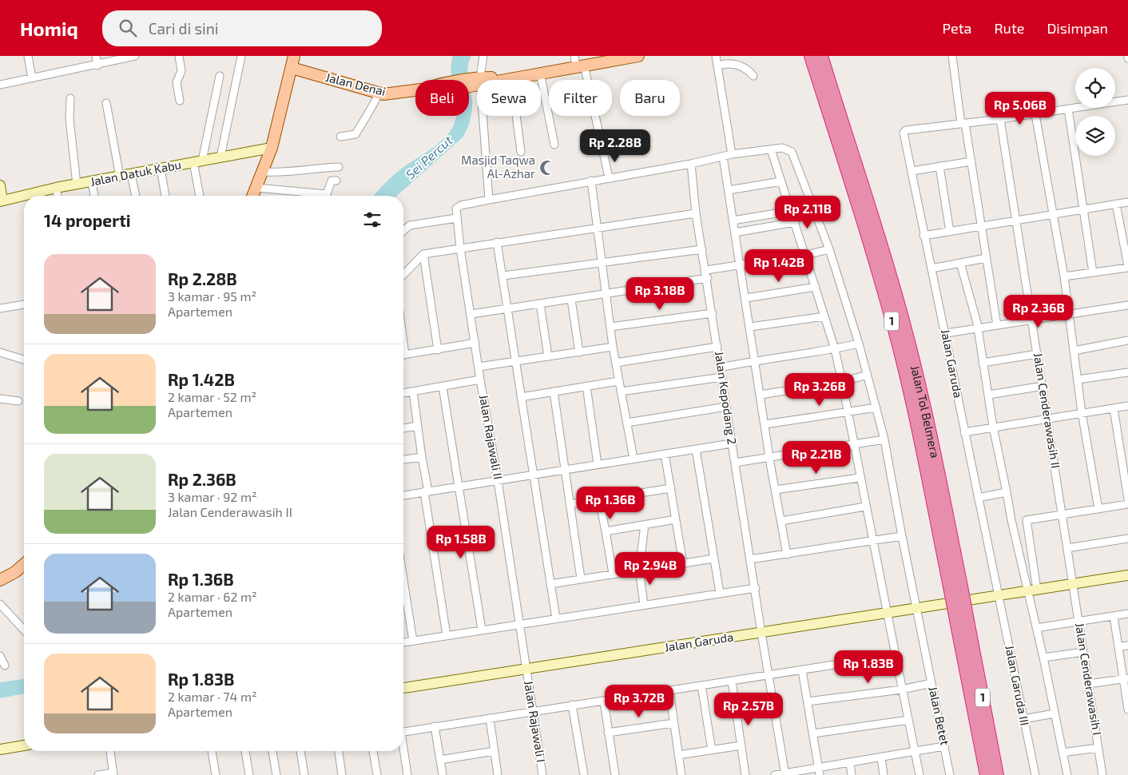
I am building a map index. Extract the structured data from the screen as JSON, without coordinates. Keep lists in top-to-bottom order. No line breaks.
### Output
{"streets":{"highway":["1","Jalan Tol Belmera"],"main road":["Jalan Denai"],"street":["Jalan Datuk Kabu","Jalan Garuda","Jalan Kepodang 2","Jalan Cenderawasih II","Jalan Rajawali II","Jalan Cenderawasih I","Jalan Garuda III","Jalan Betet","Jalan Rajawali I"]},"crossings":[["Jalan Garuda","Jalan Kepodang 2"],["Jalan Garuda","Jalan Cenderawasih II"],["Jalan Garuda","Jalan Rajawali II"],["Jalan Garuda","Jalan Cenderawasih I"],["Jalan Garuda","Jalan Garuda III"],["Jalan Garuda","Jalan Betet"],["Jalan Garuda","Jalan Rajawali I"],["Jalan Kepodang 2","Jalan Betet"],["Jalan Cenderawasih II","Jalan Cenderawasih I"],["Jalan Rajawali II","Jalan Betet"],["Jalan Rajawali II","Jalan Rajawali I"]],"water":["Sei Percut"],"places":{"mosque":["Masjid Taqwa Al-Azhar"]},"page":{"header":"Homiq","search":"Cari di sini","nav":["Peta","Rute","Disimpan"],"chip":["Beli","Sewa","Filter","Baru"],"price":["Rp 5.06B","Rp 2.28B","Rp 2.11B","Rp 1.42B","Rp 3.18B","Rp 2.36B","Rp 3.26B","Rp 2.21B","Rp 1.36B","Rp 1.58B","Rp 2.94B","Rp 1.83B","Rp 3.72B","Rp 2.57B"],"heading":"14 properti","list":[{"name":"Rp 2.28B","note":"3 kamar · 95 m² · Apartemen"},{"name":"Rp 1.42B","note":"2 kamar · 52 m² · Apartemen"},{"name":"Rp 2.36B","note":"3 kamar · 92 m² · Jalan Cenderawasih II"},{"name":"Rp 1.36B","note":"2 kamar · 62 m² · Apartemen"},{"name":"Rp 1.83B","note":"2 kamar · 74 m² · Apartemen"}]}}
